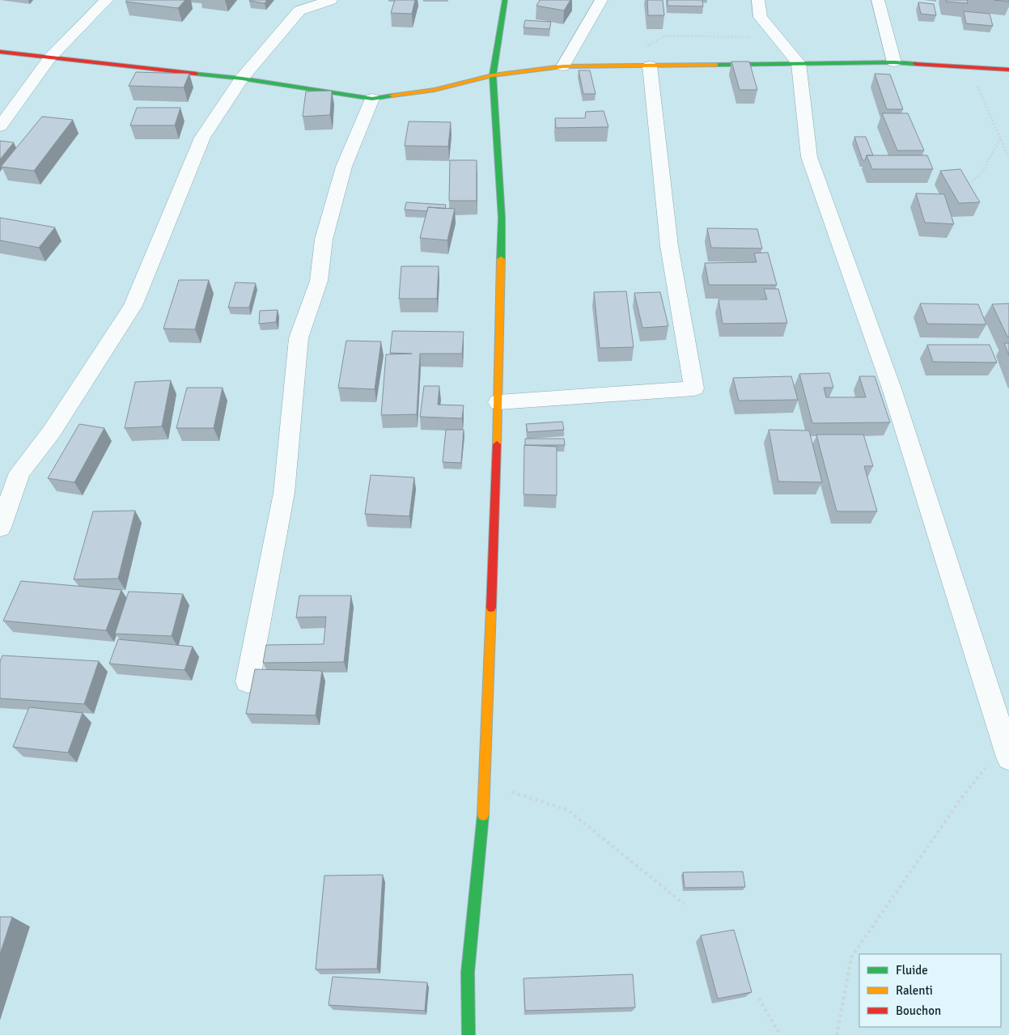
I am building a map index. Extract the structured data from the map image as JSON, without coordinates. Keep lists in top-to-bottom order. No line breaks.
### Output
{"legend":["Fluide","Ralenti","Bouchon"]}
